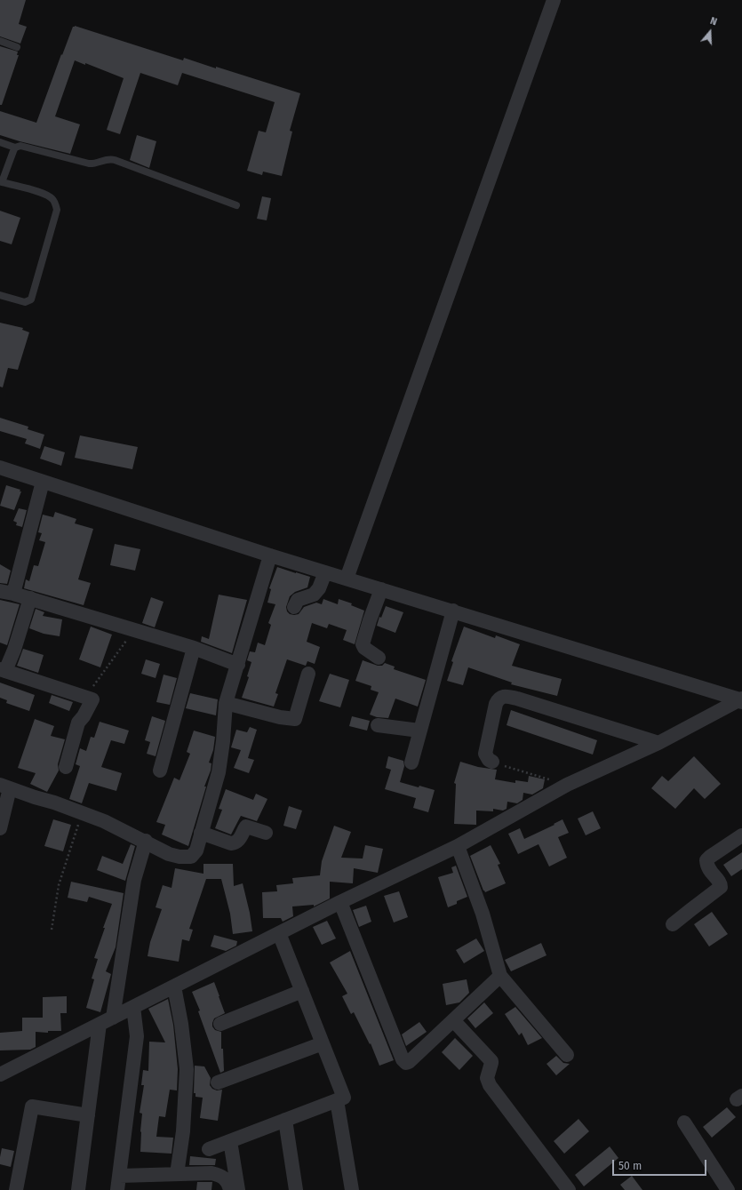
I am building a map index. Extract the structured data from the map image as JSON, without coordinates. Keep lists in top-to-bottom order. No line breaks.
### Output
{"scale_bar":"50 m","north":"top"}
